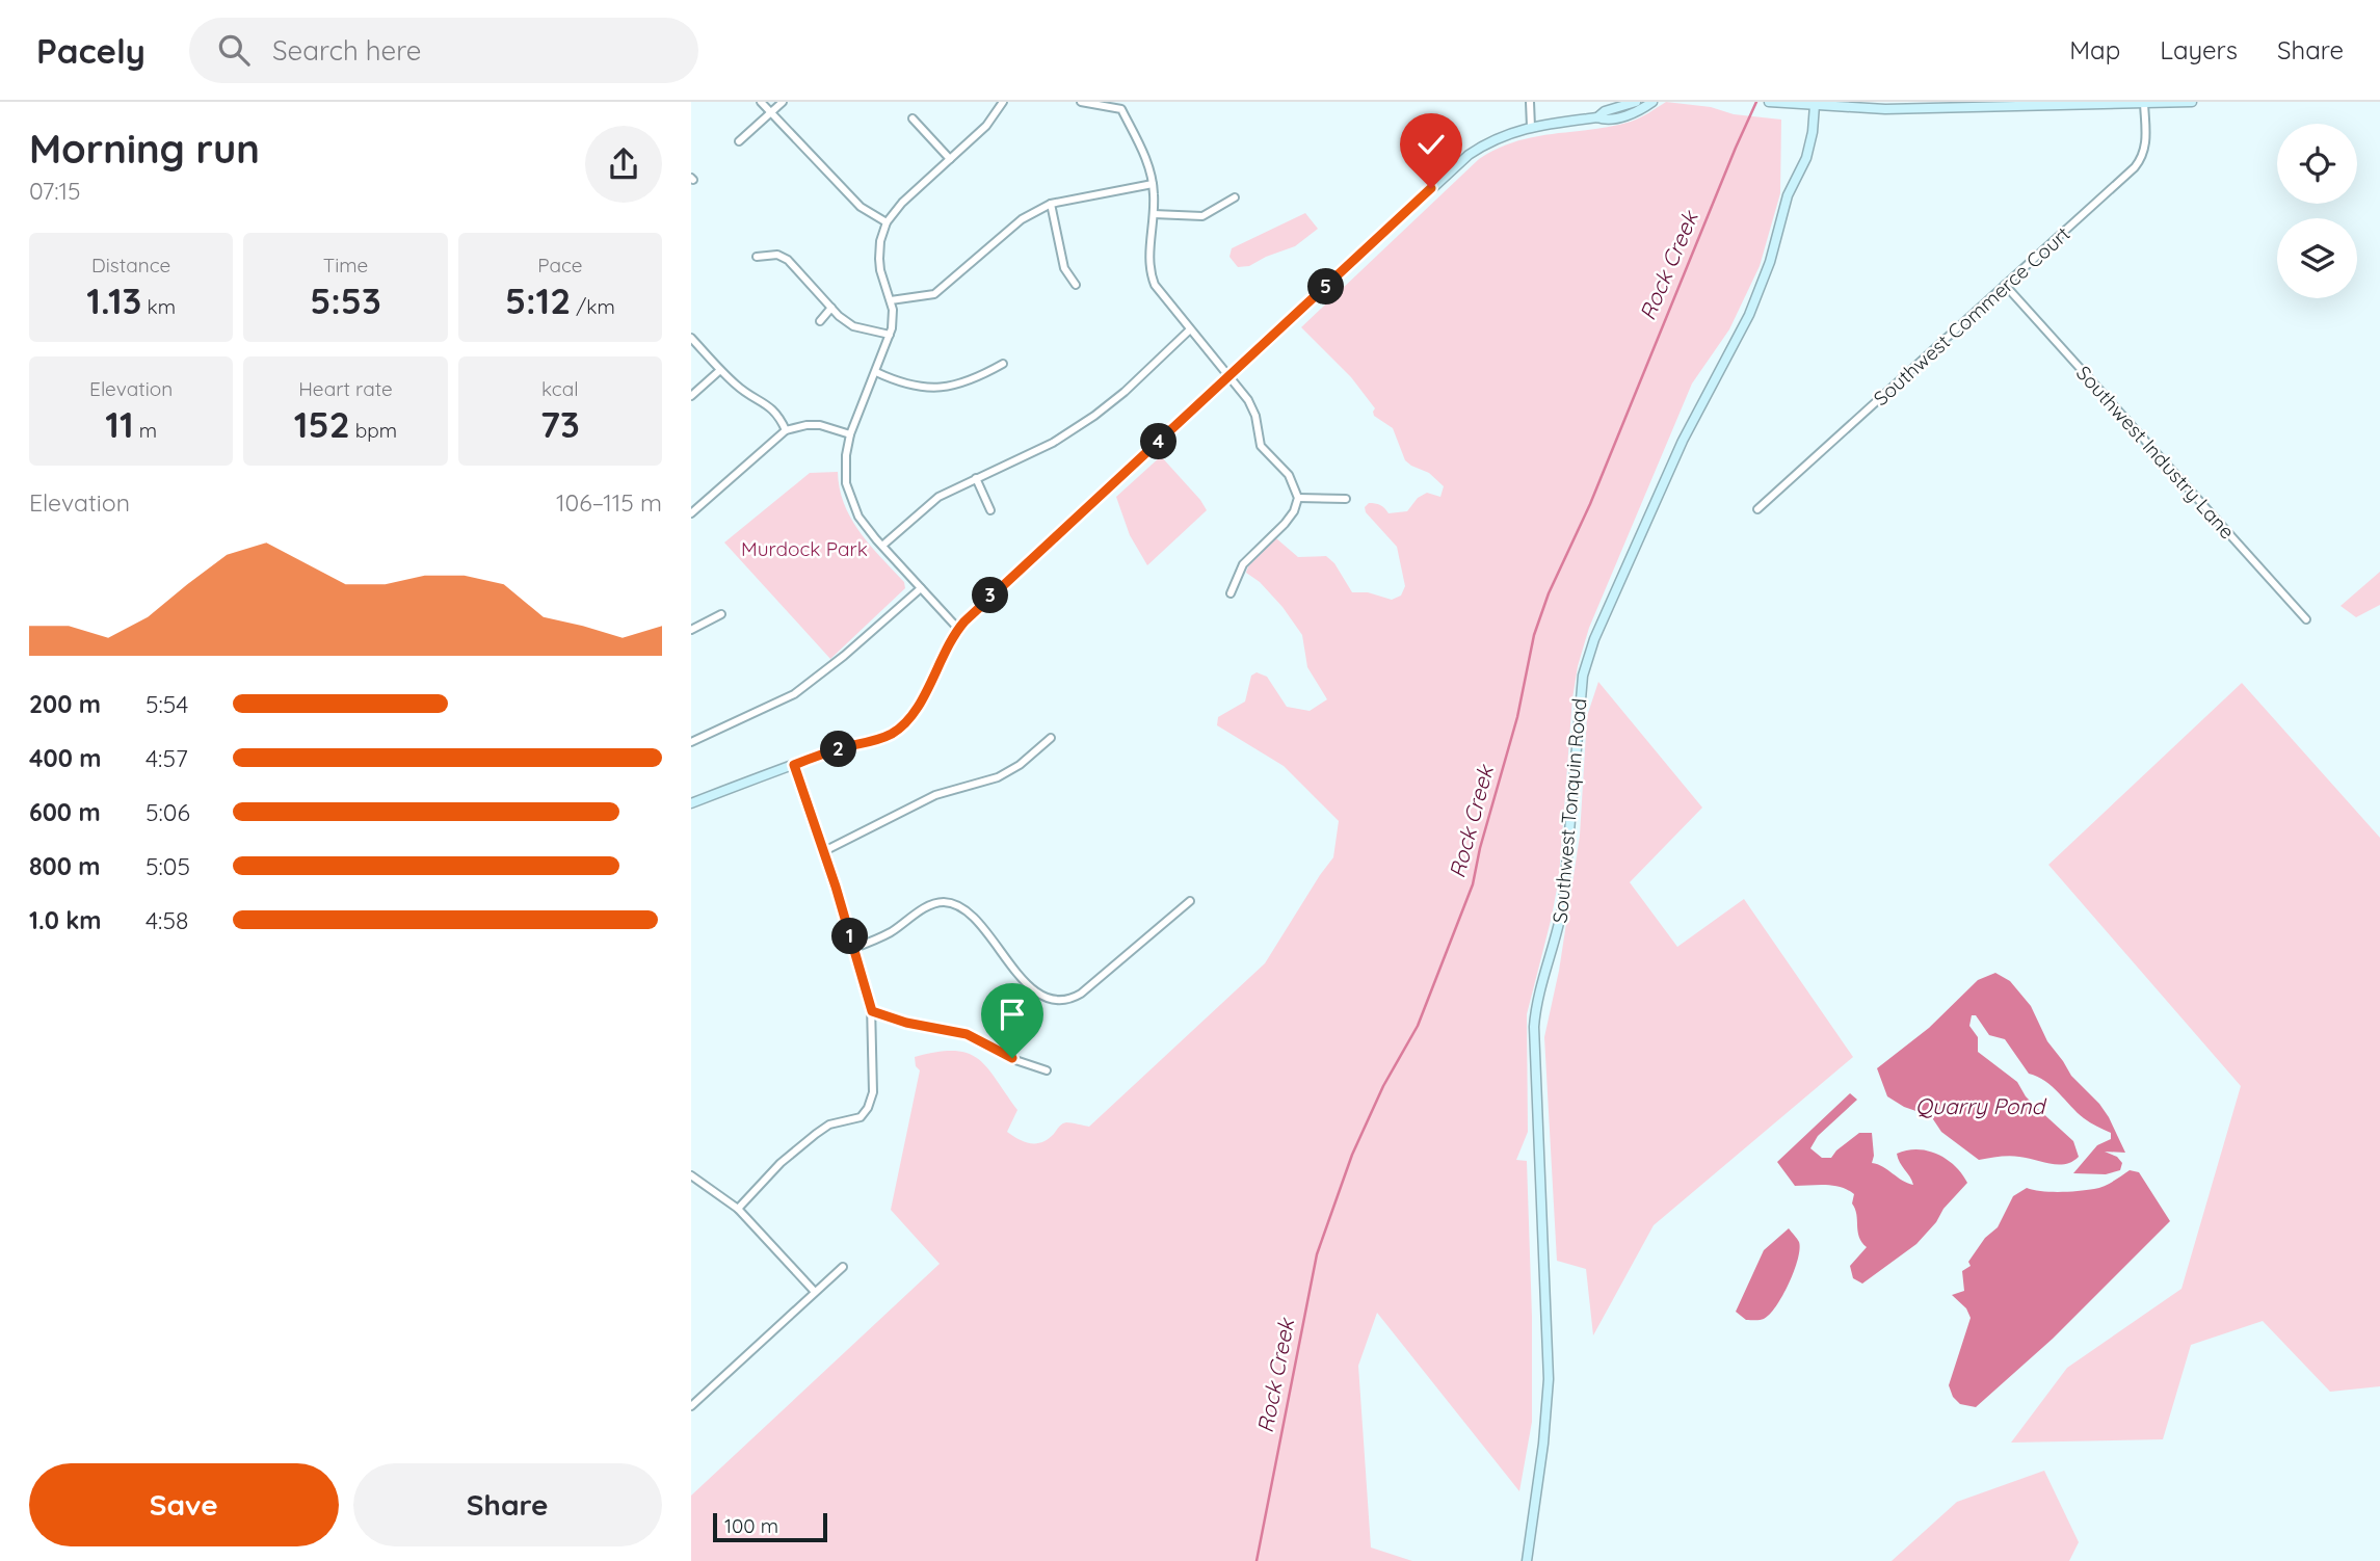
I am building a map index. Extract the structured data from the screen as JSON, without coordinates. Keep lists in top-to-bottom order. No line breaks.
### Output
{"streets":{"main road":["Southwest Tonquin Road"],"street":["Southwest Commerce Court","Southwest Industry Lane"]},"crossings":[["Southwest Commerce Court","Southwest Industry Lane"]],"water":["Rock Creek","Quarry Pond"],"parks":["Murdock Park"],"scale_bar":"100 m","page":{"header":"Pacely","search":"Search here","nav":["Map","Layers","Share"],"heading":["Morning run","07:15"],"stats":[["Distance","1.13 km"],["Time","5:53"],["Pace","5:12 /km"],["Elevation","11 m"],["Heart rate","152 bpm"],["kcal","73"]],"pins":["5","4","3","2","1"],"chart":["Elevation","106–115 m"],"list":[{"name":"200 m","note":"5:54"},{"name":"400 m","note":"4:57"},{"name":"600 m","note":"5:06"},{"name":"800 m","note":"5:05"},{"name":"1.0 km","note":"4:58"}],"buttons":["Save","Share"],"scale":"100 m"}}
